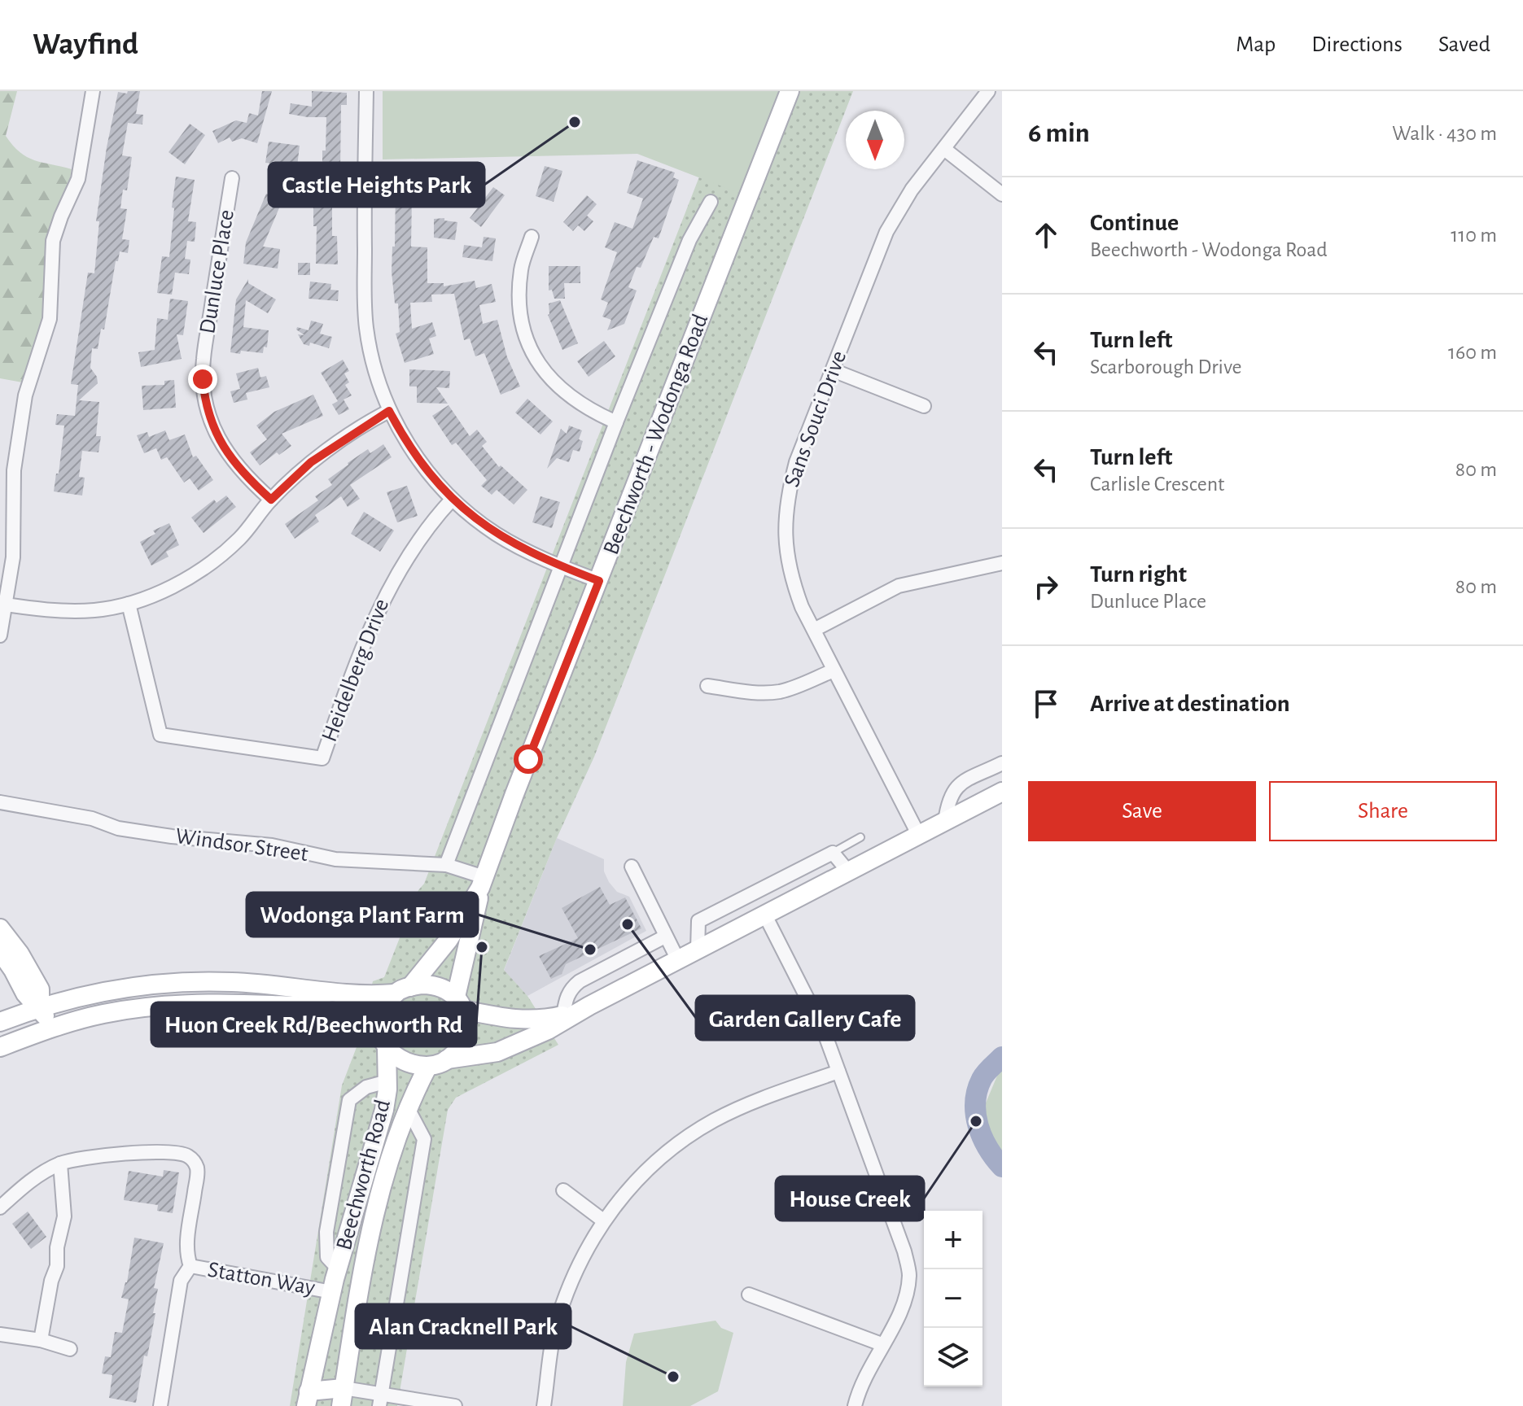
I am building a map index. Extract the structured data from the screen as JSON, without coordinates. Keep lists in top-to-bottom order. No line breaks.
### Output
{"streets":{"main road":["Beechworth - Wodonga Road","Beechworth Road"],"street":["Dunluce Place","Sans Souci Drive","Heidelberg Drive","Windsor Street","Statton Way"]},"crossings":[["Beechworth - Wodonga Road","Windsor Street"],["Beechworth - Wodonga Road","Beechworth Road"],["Beechworth Road","Statton Way"]],"places":["Castle Heights Park","Garden Gallery Cafe","Huon Creek Rd/Beechworth Rd","Wodonga Plant Farm","House Creek","Alan Cracknell Park"],"north":"bottom","page":{"header":"Wayfind","nav":["Map","Directions","Saved"],"heading":["6 min","Walk · 430 m"],"list":[["Continue","Beechworth - Wodonga Road","110 m"],["Turn left","Scarborough Drive","160 m"],["Turn left","Carlisle Crescent","80 m"],["Turn right","Dunluce Place","80 m"],"Arrive at destination"],"buttons":["Save","Share"],"map_buttons":["+","−"]}}
